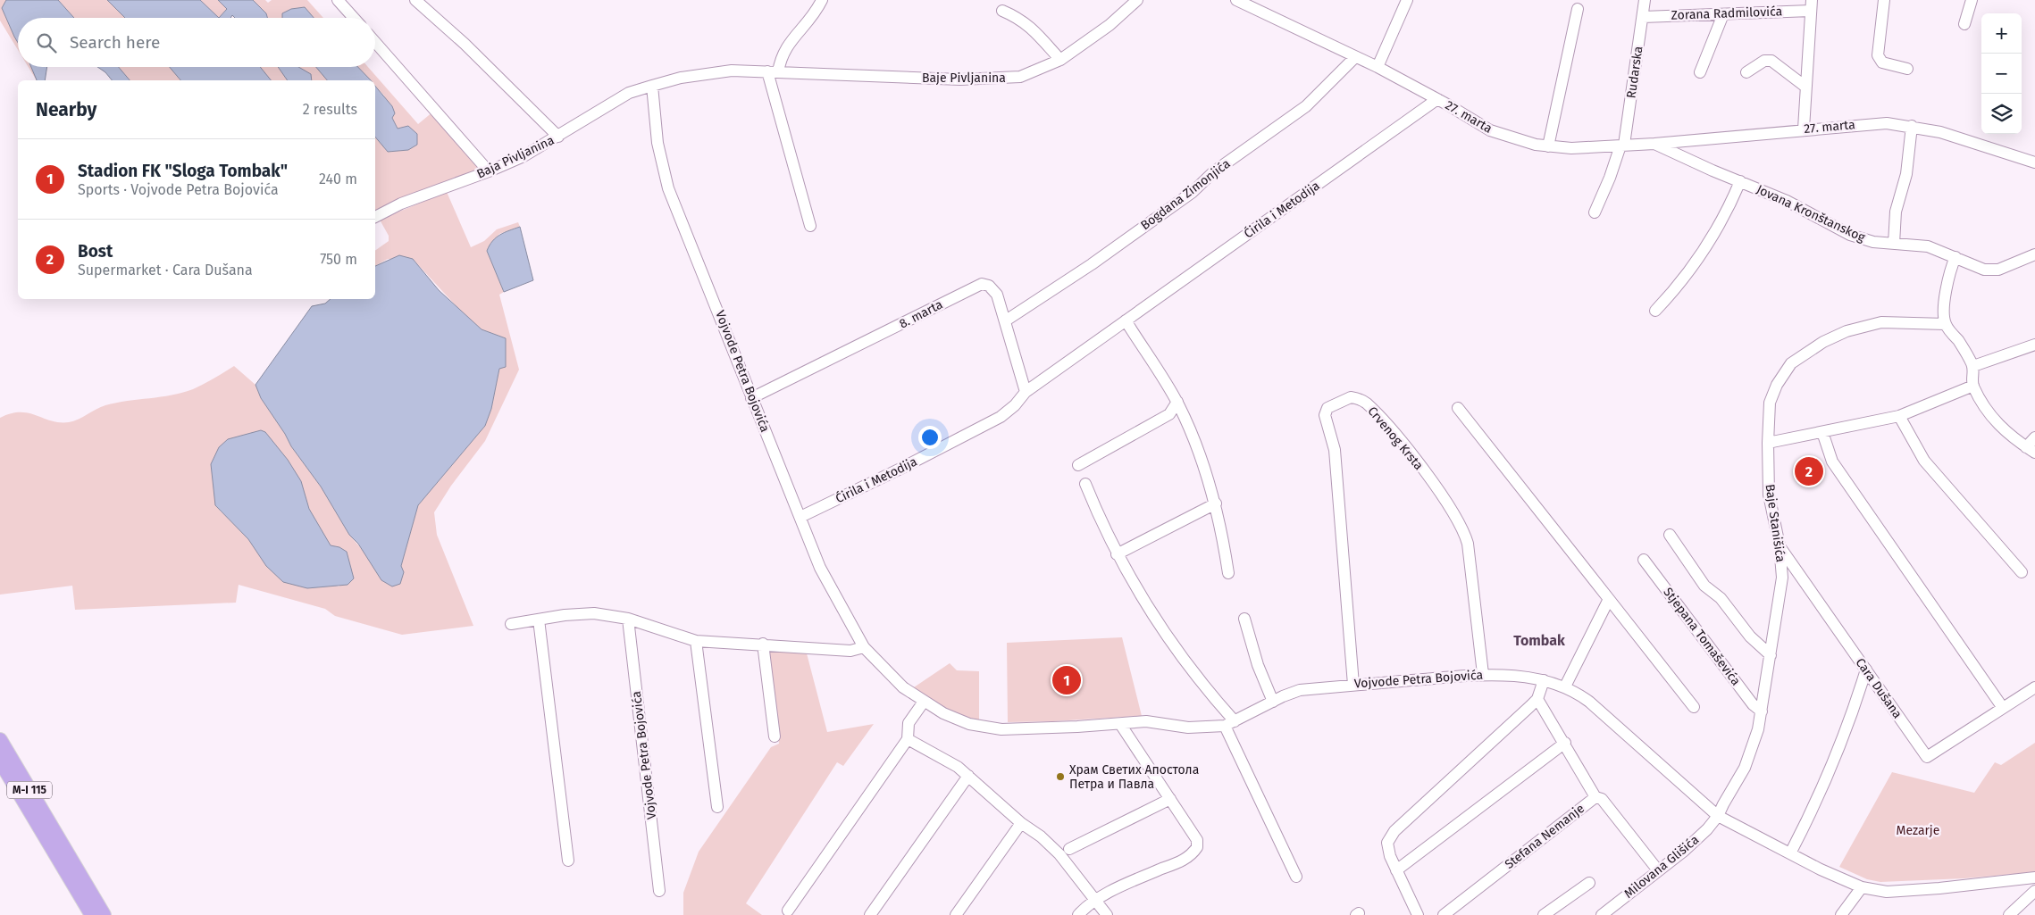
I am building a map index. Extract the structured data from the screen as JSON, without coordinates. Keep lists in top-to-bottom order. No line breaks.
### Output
{"streets":{"main road":["M-I 115"],"street":["Zorana Radmilovića","Rudarska","Baje Pivljanina","27. marta","Baja Pivljanina","Bogdana Zimonjića","Ćirila i Metodija","Jovana Kronštanskog","8. marta","Vojvode Petra Bojovića","Crvenog Krsta","Baje Stanišića","Stjepana Tomaševića","Cara Dušana","Stefana Nemanje","Milovana Glišića"]},"crossings":[["Zorana Radmilovića","Rudarska"],["Zorana Radmilovića","27. marta"],["Rudarska","27. marta"],["Baje Pivljanina","Baja Pivljanina"],["Baje Pivljanina","Vojvode Petra Bojovića"],["27. marta","Bogdana Zimonjića"],["27. marta","Ćirila i Metodija"],["27. marta","Jovana Kronštanskog"],["Baja Pivljanina","Vojvode Petra Bojovića"],["Bogdana Zimonjića","8. marta"],["Ćirila i Metodija","8. marta"],["Ćirila i Metodija","Vojvode Petra Bojovića"],["8. marta","Vojvode Petra Bojovića"],["Vojvode Petra Bojovića","Crvenog Krsta"],["Vojvode Petra Bojovića","Baje Stanišića"],["Vojvode Petra Bojovića","Milovana Glišića"],["Baje Stanišića","Stjepana Tomaševića"],["Baje Stanišića","Cara Dušana"],["Baje Stanišića","Milovana Glišića"]],"districts":["Tombak"],"parks":["Mezarje"],"places":["Храм Светих Апостола Петра и Павла"],"page":{"map_buttons":["+","−"],"search":"Search here","heading":["Nearby","2 results"],"list":[{"mark":"1","name":"Stadion FK \"Sloga Tombak\"","note":"Sports · Vojvode Petra Bojovića","value":"240 m"},{"mark":"2","name":"Bost","note":"Supermarket · Cara Dušana","value":"750 m"}],"pins":["2","1"]}}
